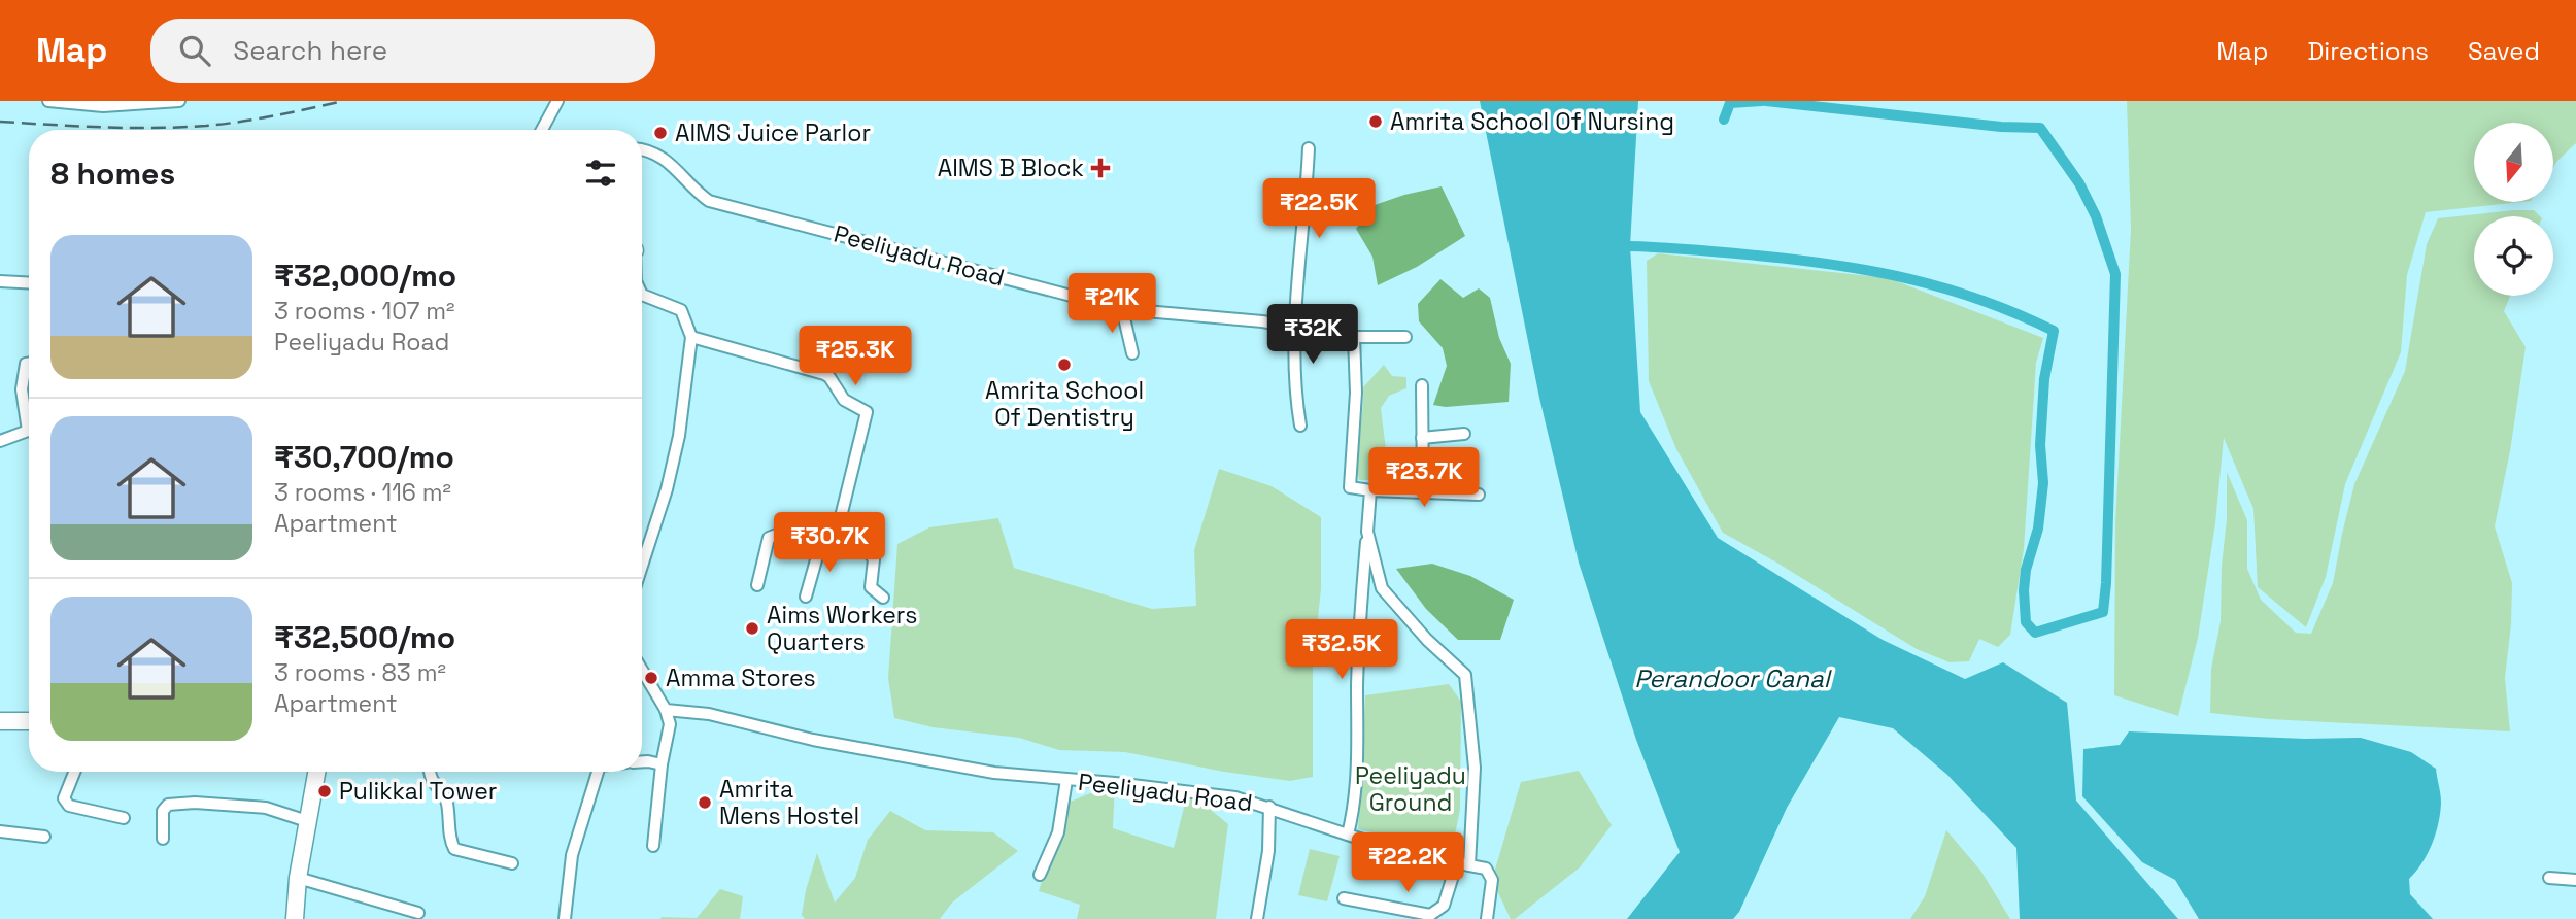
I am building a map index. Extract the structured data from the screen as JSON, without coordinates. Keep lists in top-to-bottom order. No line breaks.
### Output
{"streets":{"street":["Peeliyadu Road"]},"water":["Perandoor Canal"],"parks":["Peeliyadu Ground"],"places":{"other":["Amrita School Of Nursing","AIMS Juice Parlor","Amrita School Of Dentistry","Aims Workers Quarters","Amma Stores","Pulikkal Tower","Amrita Mens Hostel"],"health":["AIMS B Block"]},"north":"bottom","page":{"header":"Map","search":"Search here","nav":["Map","Directions","Saved"],"heading":"8 homes","price":["₹22.5K","₹21K","₹32K","₹25.3K","₹23.7K","₹30.7K","₹32.5K","₹22.2K"],"list":[{"name":"₹32,000/mo","note":"3 rooms · 107 m² · Peeliyadu Road"},{"name":"₹30,700/mo","note":"3 rooms · 116 m² · Apartment"},{"name":"₹32,500/mo","note":"3 rooms · 83 m² · Apartment"}]}}
